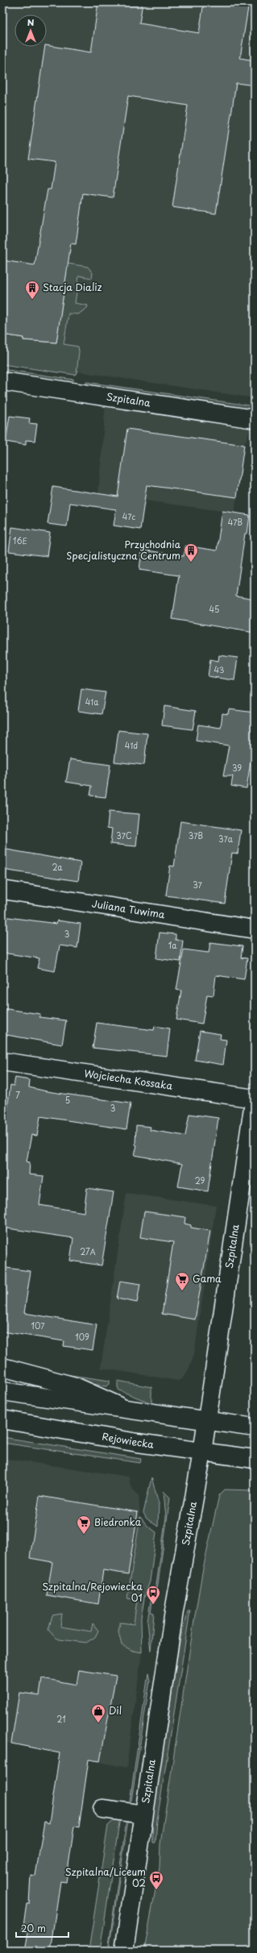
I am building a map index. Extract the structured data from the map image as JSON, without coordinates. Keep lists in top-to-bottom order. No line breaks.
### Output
{"streets":{"main road":["Szpitalna","Juliana Tuwima","Wojciecha Kossaka","Rejowiecka"]},"crossings":[["Szpitalna","Wojciecha Kossaka"],["Szpitalna","Rejowiecka"]],"places":{"building":["Stacja Dializ","Przychodnia Specjalistyczna Centrum"],"supermarket":["Gama","Biedronka"],"bus stop":["Szpitalna/Rejowiecka 01","Szpitalna/Liceum 02"],"shop":["Dil"]},"house_numbers":["47c","47B","16E","45","43","41a","41d","39","37C","37B","37a","2a","37","3","1a","7","5","3","29","27A","107","109","21"],"scale_bar":"20 m","north":"top"}
